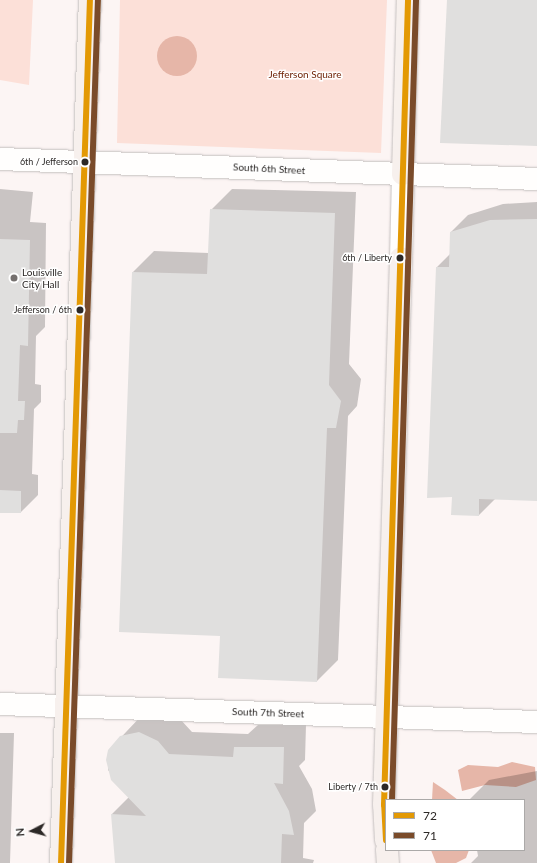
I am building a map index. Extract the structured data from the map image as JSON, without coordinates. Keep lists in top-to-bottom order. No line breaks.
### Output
{"streets":{"street":["South 6th Street","South 7th Street"]},"parks":["Jefferson Square"],"places":["6th / Jefferson","6th / Liberty","Louisville City Hall","Jefferson / 6th","Liberty / 7th"],"lines":["transit line 72","transit line 71"],"legend":["72","71"],"north":"left"}
